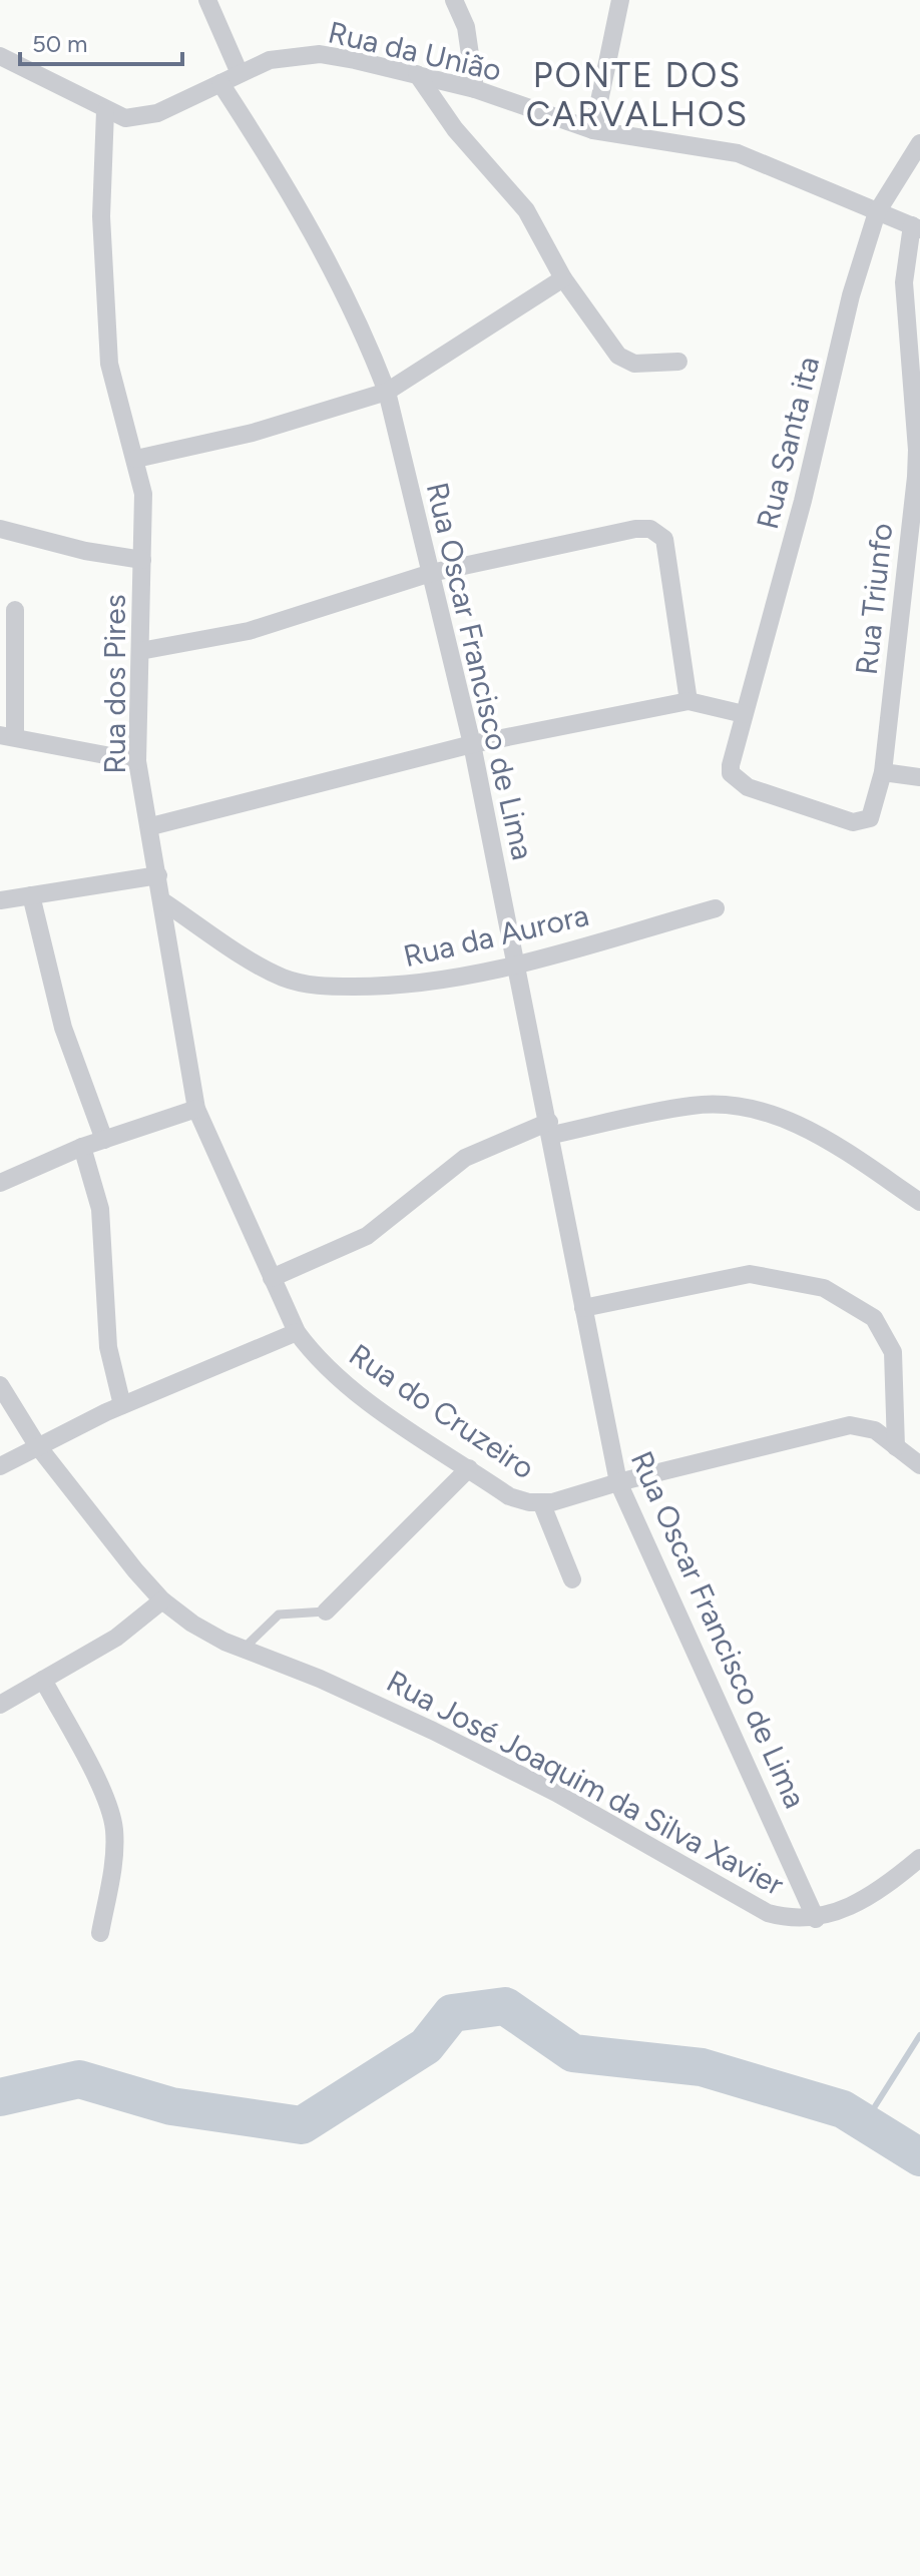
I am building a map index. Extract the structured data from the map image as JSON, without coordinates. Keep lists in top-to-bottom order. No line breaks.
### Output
{"streets":{"street":["Rua da União","Rua Santa ita","Rua Triunfo","Rua Oscar Francisco de Lima","Rua dos Pires","Rua da Aurora","Rua do Cruzeiro","Rua José Joaquim da Silva Xavier"]},"crossings":[["Rua da União","Rua Santa ita"],["Rua da União","Rua Triunfo"],["Rua da União","Rua Oscar Francisco de Lima"],["Rua da União","Rua dos Pires"],["Rua Santa ita","Rua Triunfo"],["Rua Oscar Francisco de Lima","Rua da Aurora"],["Rua Oscar Francisco de Lima","Rua do Cruzeiro"],["Rua Oscar Francisco de Lima","Rua José Joaquim da Silva Xavier"],["Rua dos Pires","Rua da Aurora"],["Rua dos Pires","Rua do Cruzeiro"]],"districts":["PONTE DOS CARVALHOS"],"scale_bar":"50 m"}
